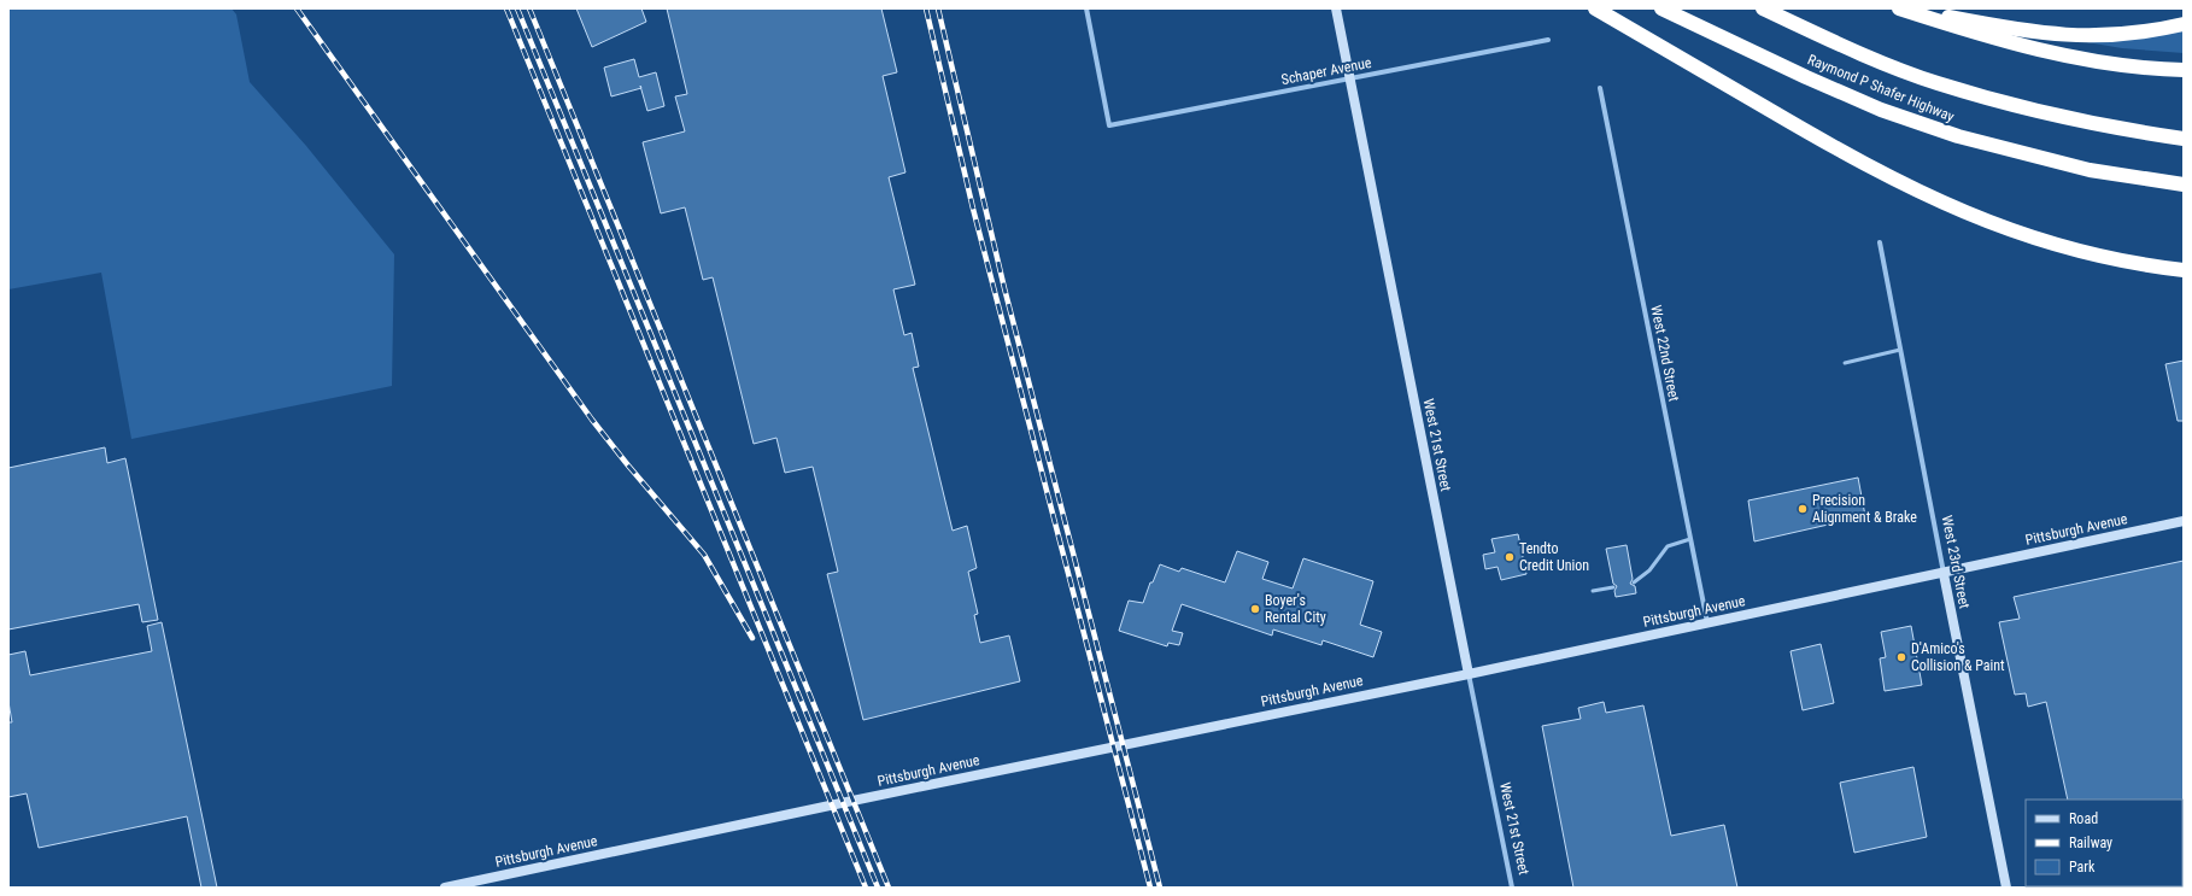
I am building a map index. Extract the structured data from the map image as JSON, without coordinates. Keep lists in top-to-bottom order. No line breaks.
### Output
{"streets":{"highway":["Raymond P Shafer Highway"],"street":["Schaper Avenue","West 22nd Street","West 21st Street","Pittsburgh Avenue","West 23rd Street"]},"crossings":[["Schaper Avenue","West 21st Street"],["West 22nd Street","Pittsburgh Avenue"],["West 21st Street","Pittsburgh Avenue"],["Pittsburgh Avenue","West 23rd Street"]],"places":["Precision Alignment & Brake","Tendto Credit Union","Boyer's Rental City","D'Amico's Collision & Paint"],"legend":["Road","Railway","Park"]}
